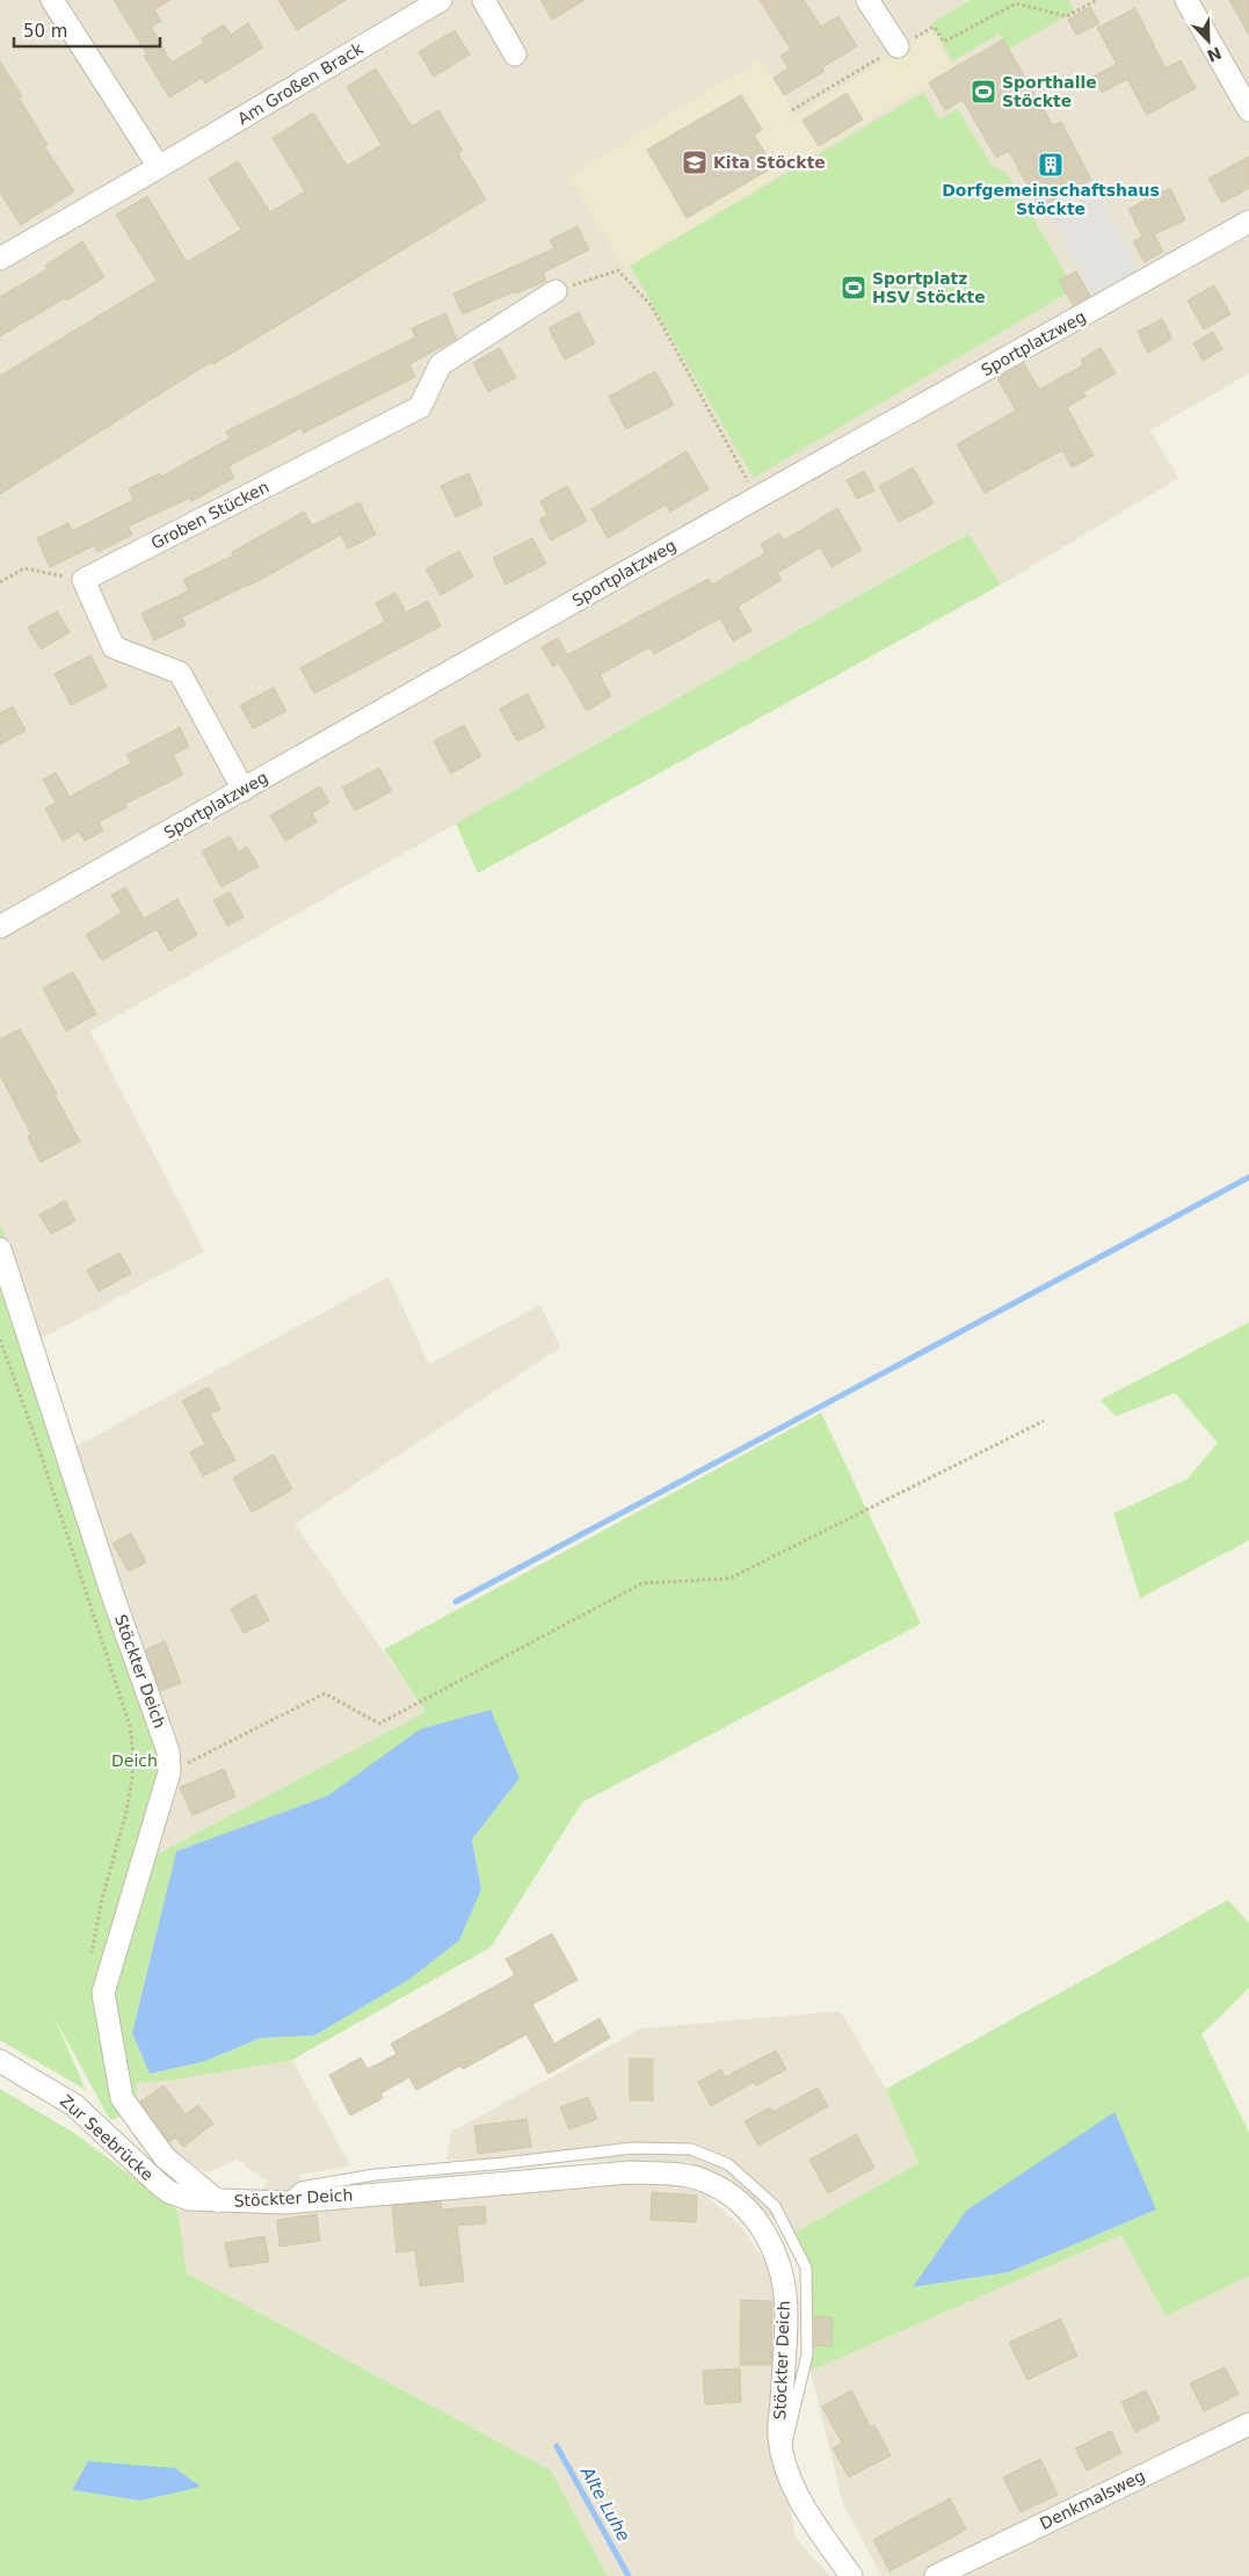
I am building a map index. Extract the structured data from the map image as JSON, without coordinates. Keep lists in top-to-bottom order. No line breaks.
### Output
{"streets":{"street":["Am Großen Brack","Sportplatzweg","Groben Stücken","Stöckter Deich","Zur Seebrücke","Denkmalsweg"]},"crossings":[["Stöckter Deich","Zur Seebrücke"]],"water":["Alte Luhe"],"parks":["Deich"],"places":{"sports":["Sporthalle Stöckte","Sportplatz HSV Stöckte"],"school or university":["Kita Stöckte"],"building":["Dorfgemeinschaftshaus Stöckte"]},"scale_bar":"50 m","north":"bottom right"}
